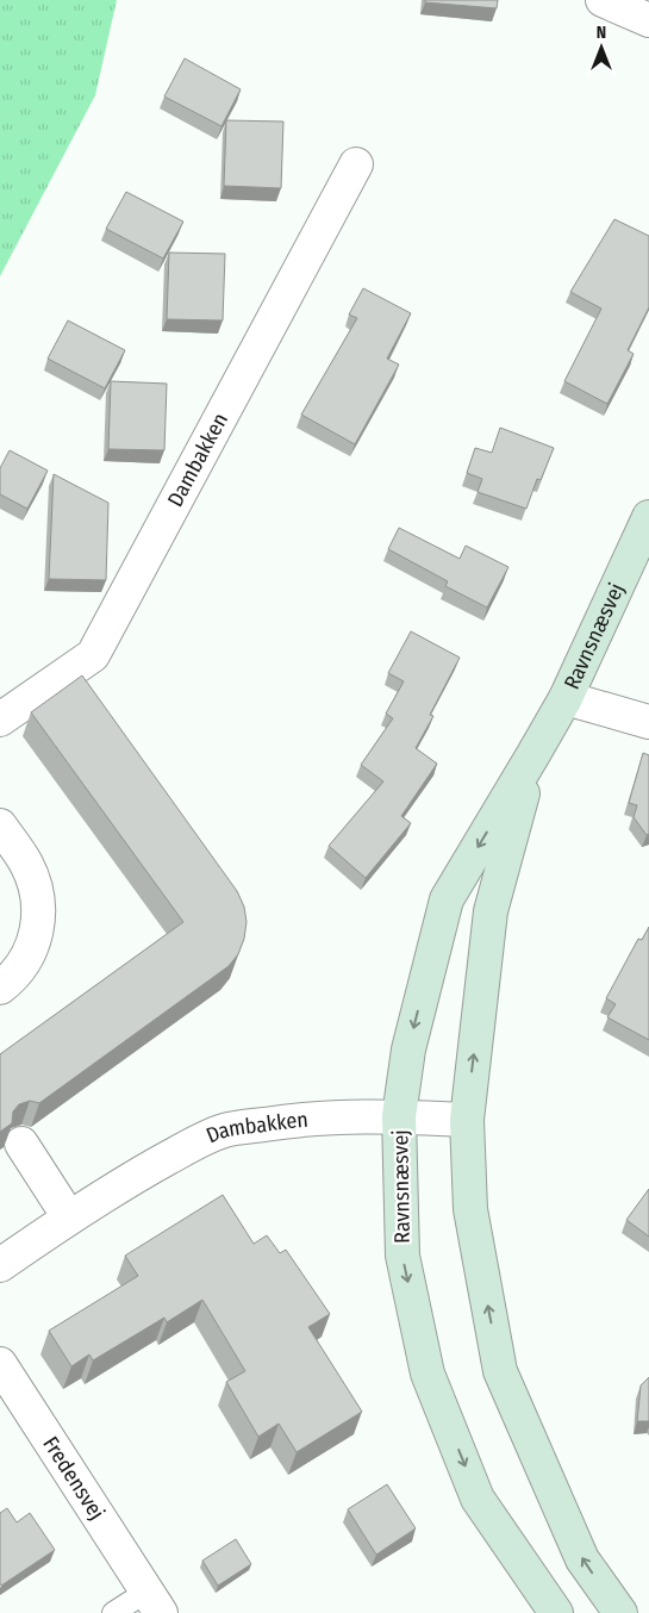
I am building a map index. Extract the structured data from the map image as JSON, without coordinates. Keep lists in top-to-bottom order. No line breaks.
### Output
{"streets":{"main road":["Ravnsnæsvej"],"street":["Dambakken","Fredensvej"]},"crossings":[["Dambakken","Ravnsnæsvej"]],"north":"top"}
